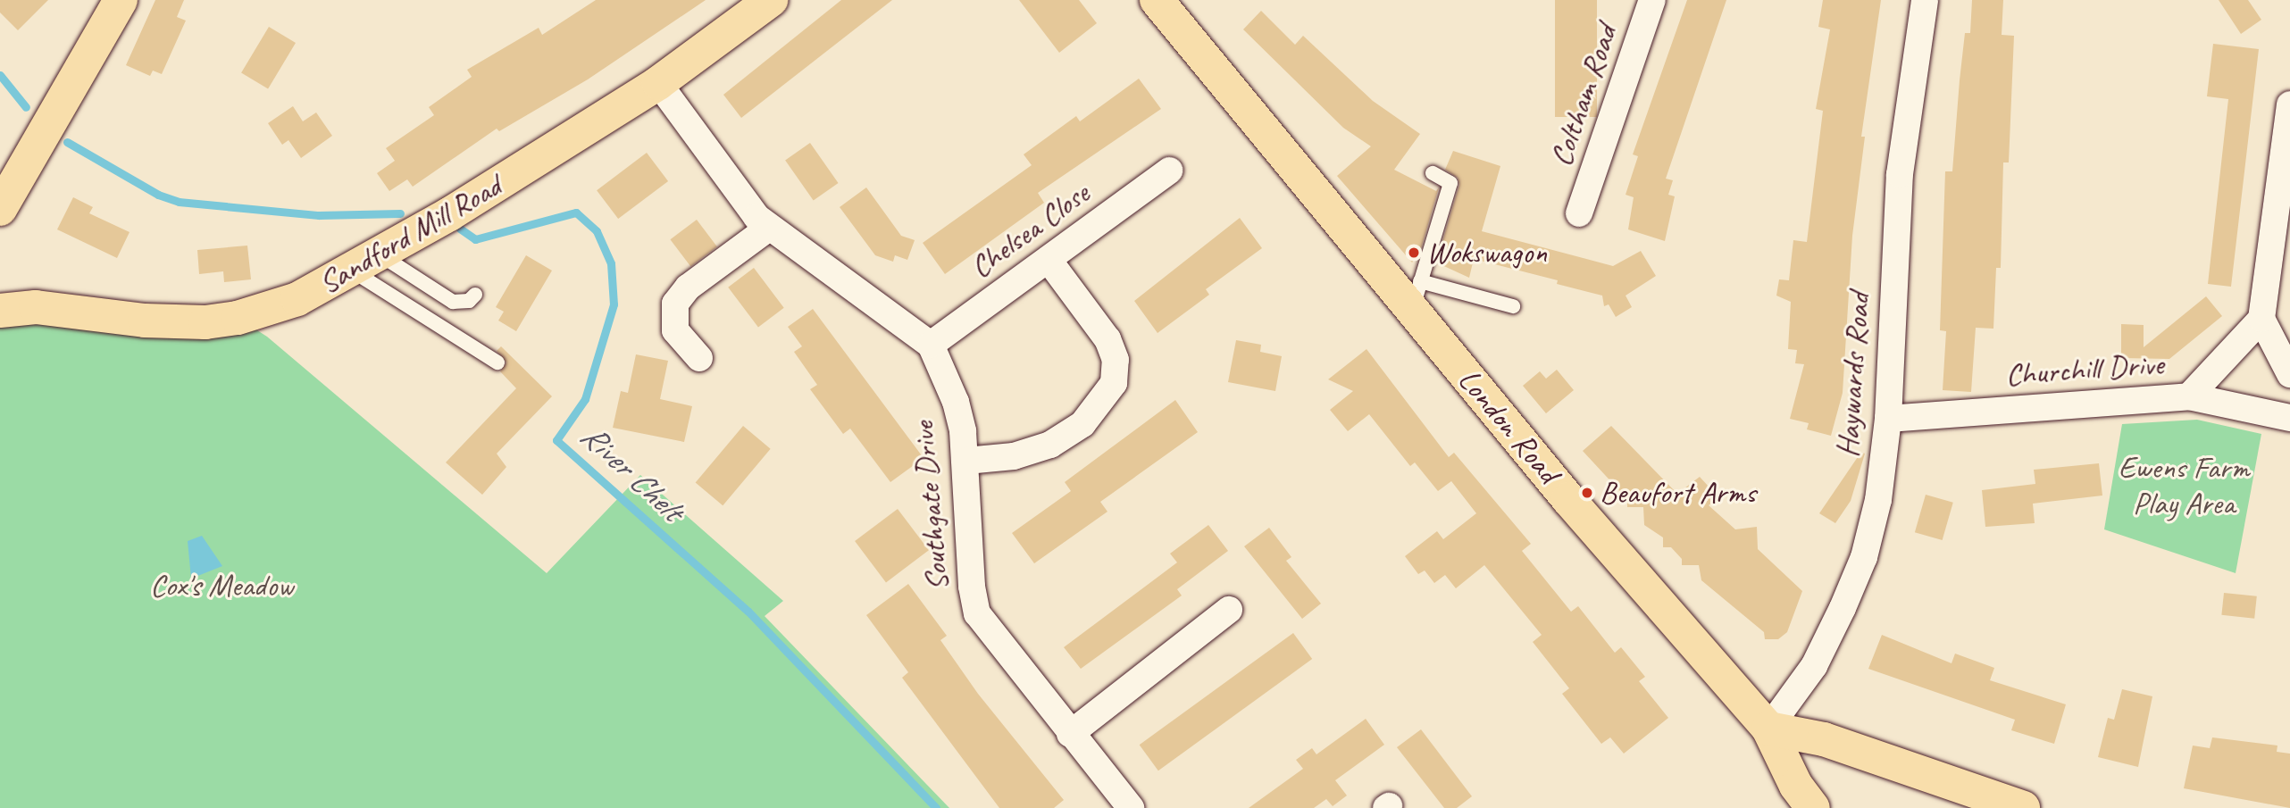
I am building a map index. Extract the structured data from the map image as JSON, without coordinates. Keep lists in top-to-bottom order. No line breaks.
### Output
{"streets":{"main road":["Sandford Mill Road","London Road"],"street":["Coltham Road","Chelsea Close","Churchill Drive","Haywards Road","Southgate Drive"]},"crossings":[["Chelsea Close","Southgate Drive"],["Churchill Drive","Haywards Road"],["Haywards Road","London Road"]],"water":["River Chelt"],"parks":["Ewens Farm Play Area","Cox's Meadow"],"places":["Wokswagon","Beaufort Arms"]}
